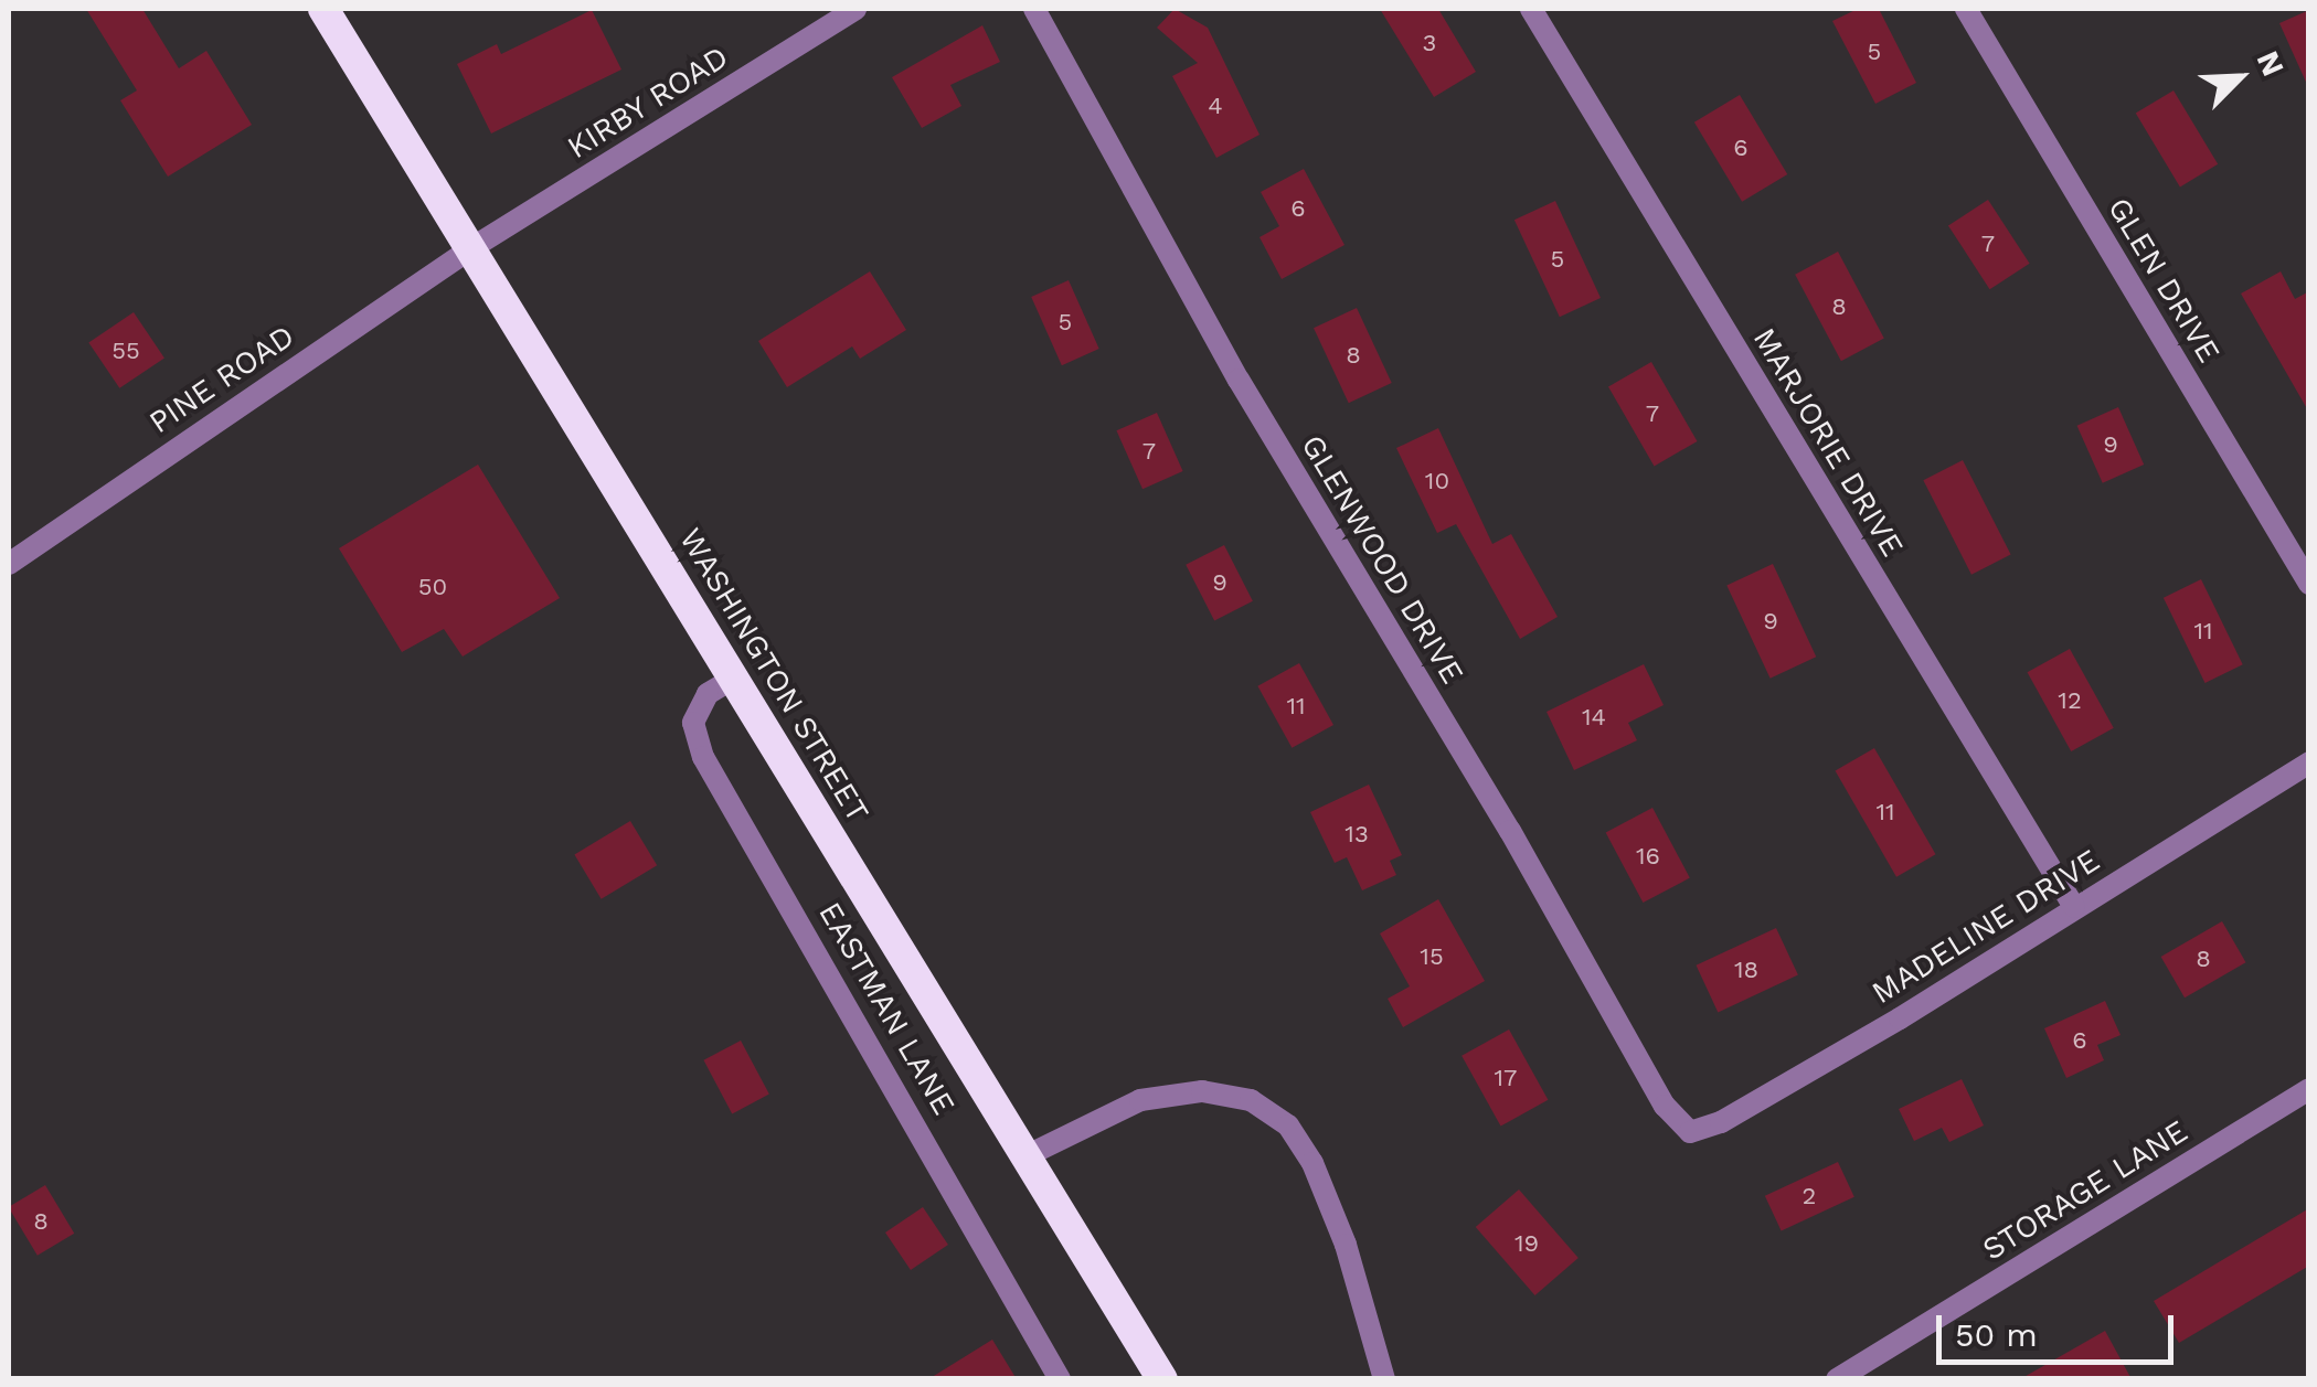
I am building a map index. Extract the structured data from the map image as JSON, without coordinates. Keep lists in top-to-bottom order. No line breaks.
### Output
{"streets":{"highway":["WASHINGTON STREET"],"street":["KIRBY ROAD","GLEN DRIVE","PINE ROAD","MARJORIE DRIVE","GLENWOOD DRIVE","MADELINE DRIVE","EASTMAN LANE","STORAGE LANE"]},"crossings":[["KIRBY ROAD","PINE ROAD"],["KIRBY ROAD","WASHINGTON STREET"],["PINE ROAD","WASHINGTON STREET"],["MARJORIE DRIVE","MADELINE DRIVE"],["GLENWOOD DRIVE","MADELINE DRIVE"],["WASHINGTON STREET","EASTMAN LANE"]],"house_numbers":["3","5","4","6","6","7","5","8","5","55","8","7","9","7","10","9","50","9","11","12","11","14","11","13","16","15","8","18","6","17","2","8","19"],"scale_bar":"50 m","north":"top right"}
